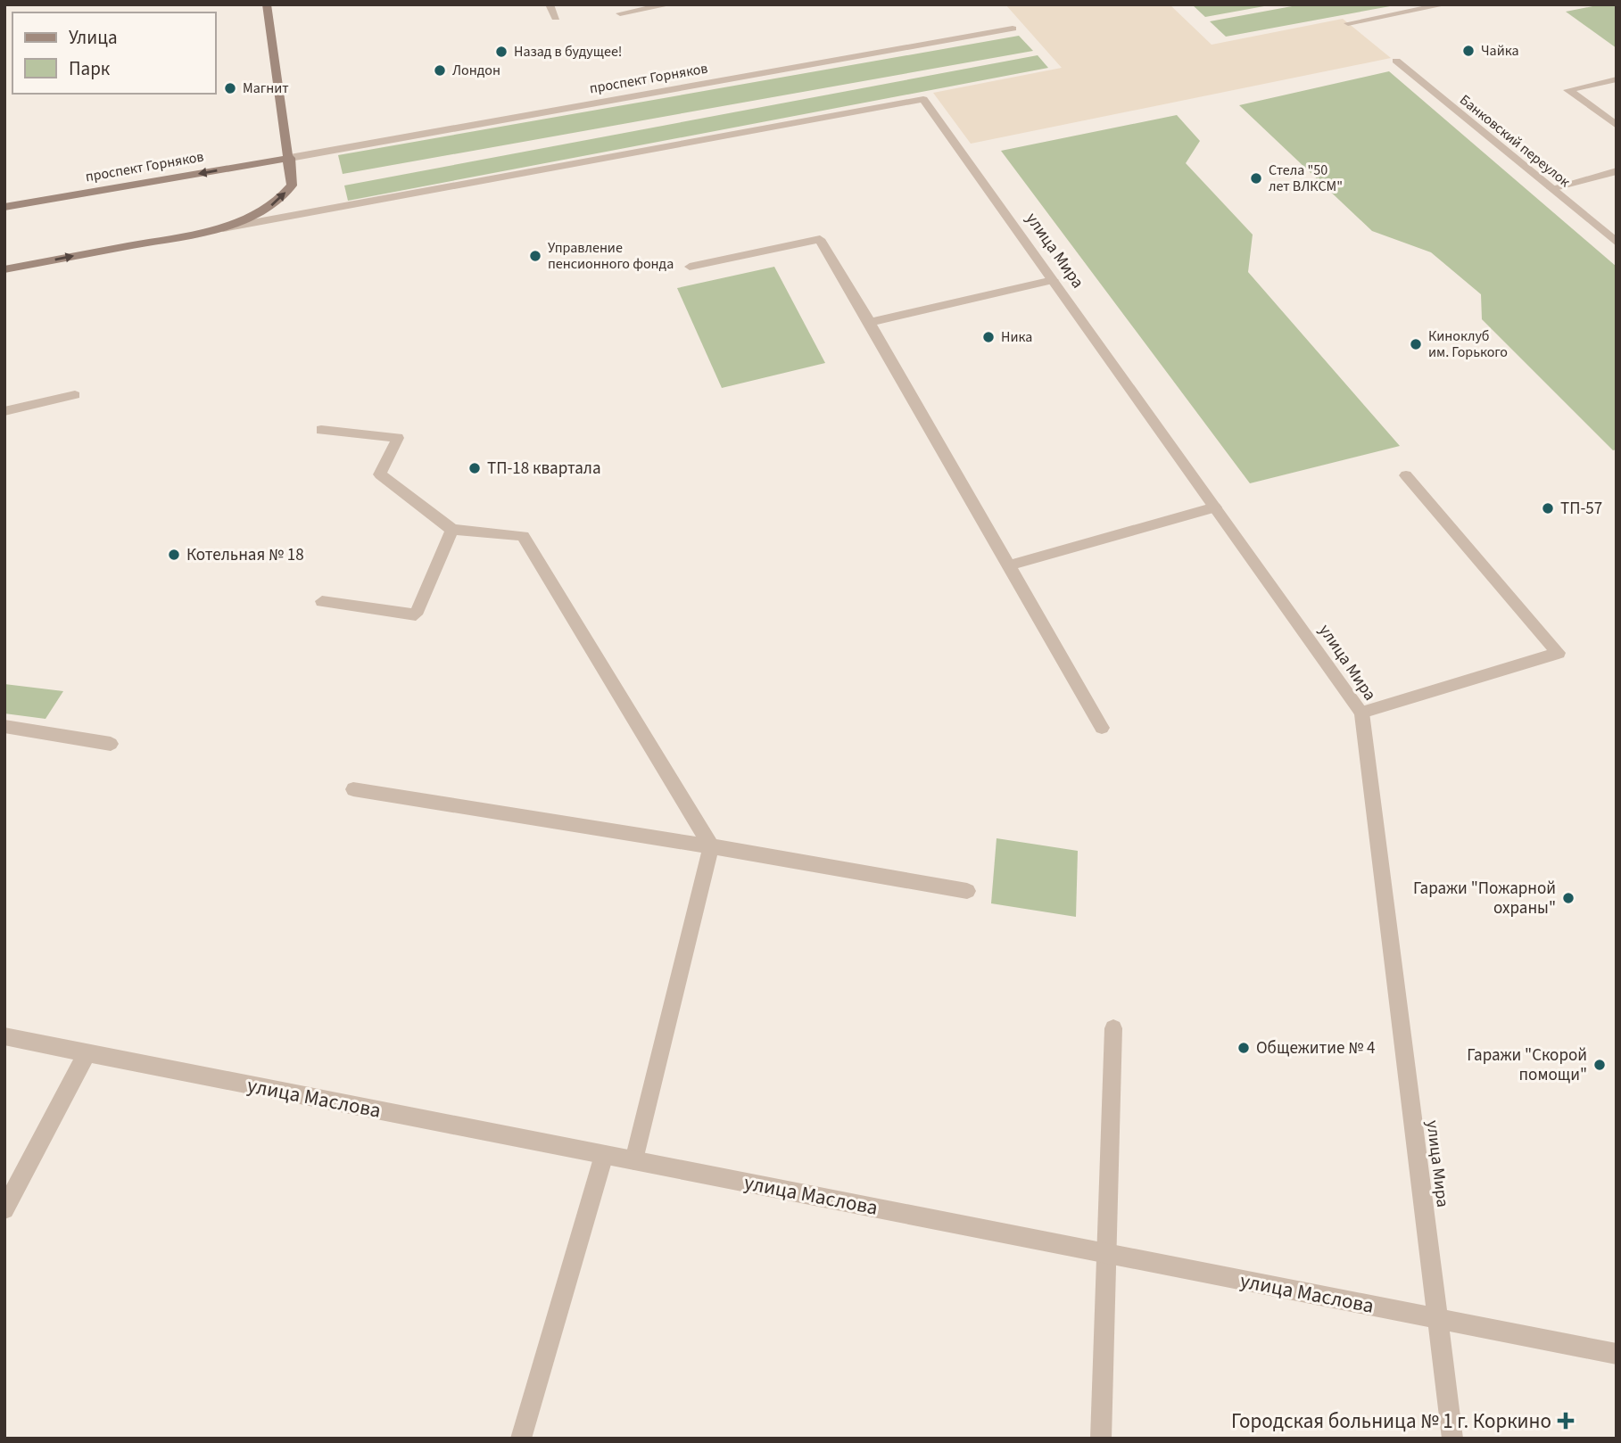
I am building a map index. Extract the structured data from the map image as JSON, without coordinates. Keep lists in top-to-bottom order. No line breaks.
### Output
{"streets":{"main road":["проспект Горняков"],"street":["Банковский переулок","улица Мира","улица Маслова"]},"crossings":[["улица Мира","улица Маслова"]],"places":{"other":["Чайка","Назад в будущее!","Лондон","Магнит","Стела \"50 лет ВЛКСМ\"","Управление пенсионного фонда","Ника","Киноклуб им. Горького","ТП-18 квартала","ТП-57","Котельная № 18","Гаражи \"Пожарной охраны\"","Общежитие № 4","Гаражи \"Скорой помощи\""],"health":["Городская больница № 1 г. Коркино"]},"legend":["Улица","Парк"]}
